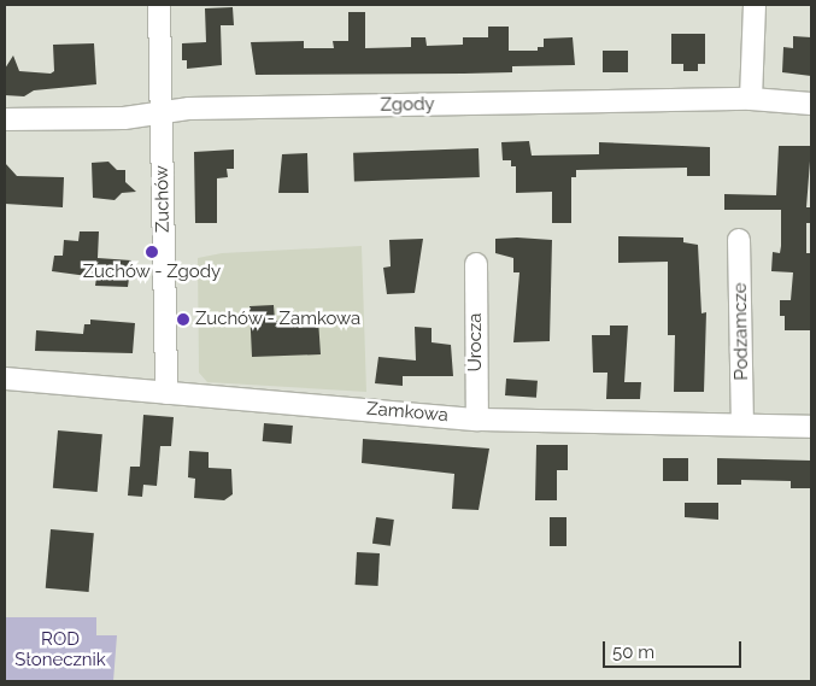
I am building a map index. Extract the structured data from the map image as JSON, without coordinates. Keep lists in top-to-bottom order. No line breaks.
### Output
{"streets":{"street":["Zgody","Zuchów","Podzamcze","Urocza","Zamkowa"]},"crossings":[["Zgody","Zuchów"],["Zuchów","Zamkowa"],["Podzamcze","Zamkowa"],["Urocza","Zamkowa"]],"parks":["ROD Słonecznik"],"places":["Zuchów - Zgody","Zuchów - Zamkowa"],"scale_bar":"50 m"}
